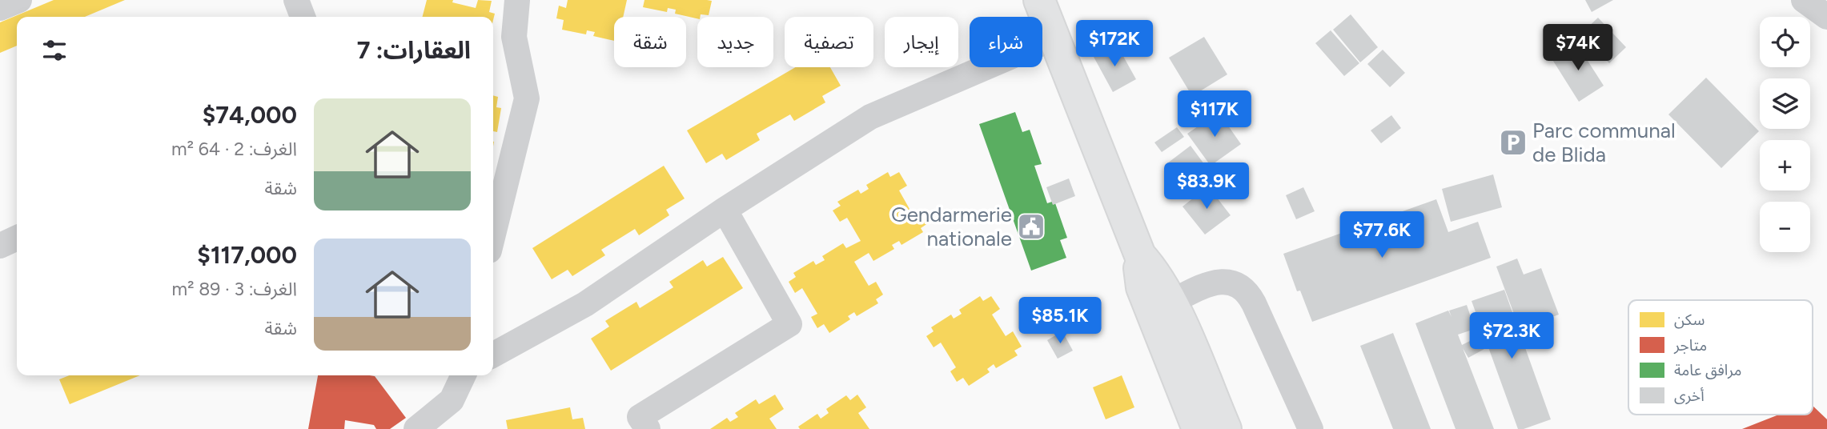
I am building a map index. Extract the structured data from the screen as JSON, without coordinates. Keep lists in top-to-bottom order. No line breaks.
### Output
{"places":{"parking":["Parc communal de Blida"],"public building":["Gendarmerie nationale"]},"legend":["سكن","متاجر","مرافق عامة","أخرى"],"page":{"map_buttons":["+","−"],"chip":["شراء","إيجار","تصفية","جديد","شقة"],"heading":"العقارات: 7","price":["$172K","$74K","$117K","$83.9K","$77.6K","$85.1K","$72.3K"],"list":[{"name":"$74,000","note":"الغرف: 2 · 64 m² · شقة"},{"name":"$117,000","note":"الغرف: 3 · 89 m² · شقة"}]}}
